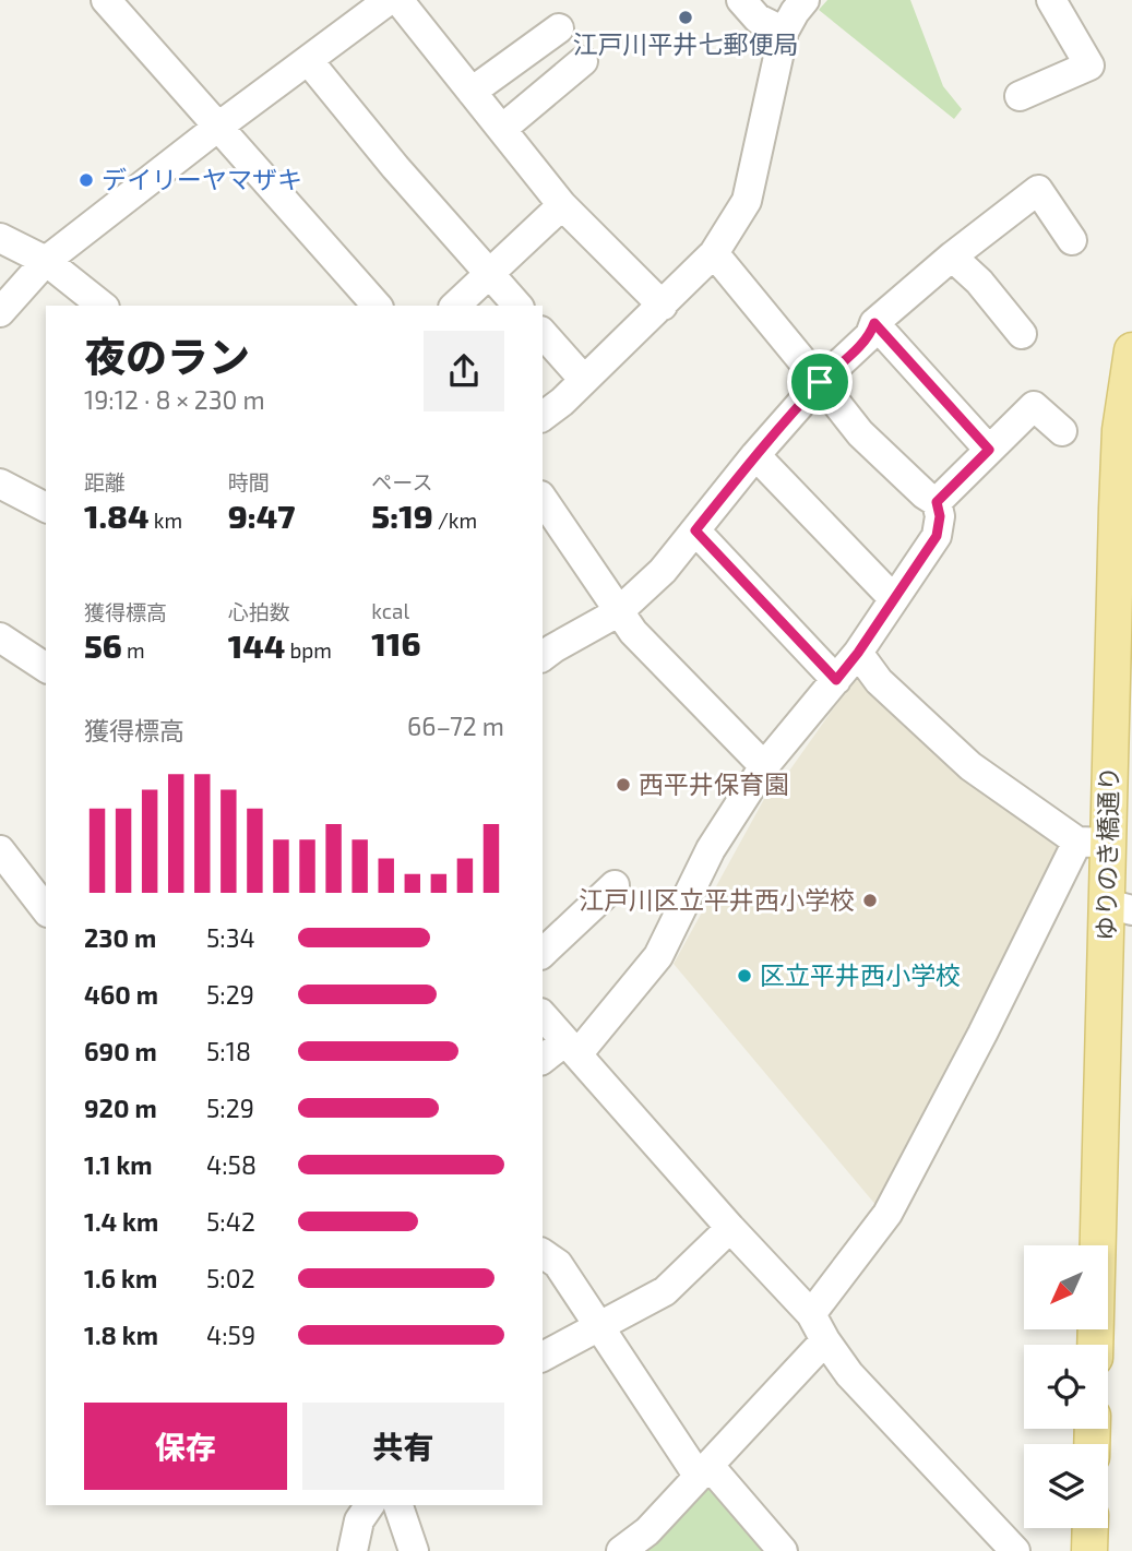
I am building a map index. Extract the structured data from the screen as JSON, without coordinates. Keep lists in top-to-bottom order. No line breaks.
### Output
{"streets":{"main road":["ゆりのき橋通り"]},"places":["江戸川平井七郵便局","デイリーヤマザキ","西平井保育園","江戸川区立平井西小学校","区立平井西小学校"],"north":"bottom left","page":{"heading":["夜のラン","19:12 · 8 × 230 m"],"stats":[["距離","1.84 km"],["時間","9:47"],["ペース","5:19 /km"],["獲得標高","56 m"],["心拍数","144 bpm"],["kcal","116"]],"chart":["獲得標高","66–72 m"],"list":[{"name":"230 m","note":"5:34"},{"name":"460 m","note":"5:29"},{"name":"690 m","note":"5:18"},{"name":"920 m","note":"5:29"},{"name":"1.1 km","note":"4:58"},{"name":"1.4 km","note":"5:42"},{"name":"1.6 km","note":"5:02"},{"name":"1.8 km","note":"4:59"}],"buttons":["保存","共有"]}}
